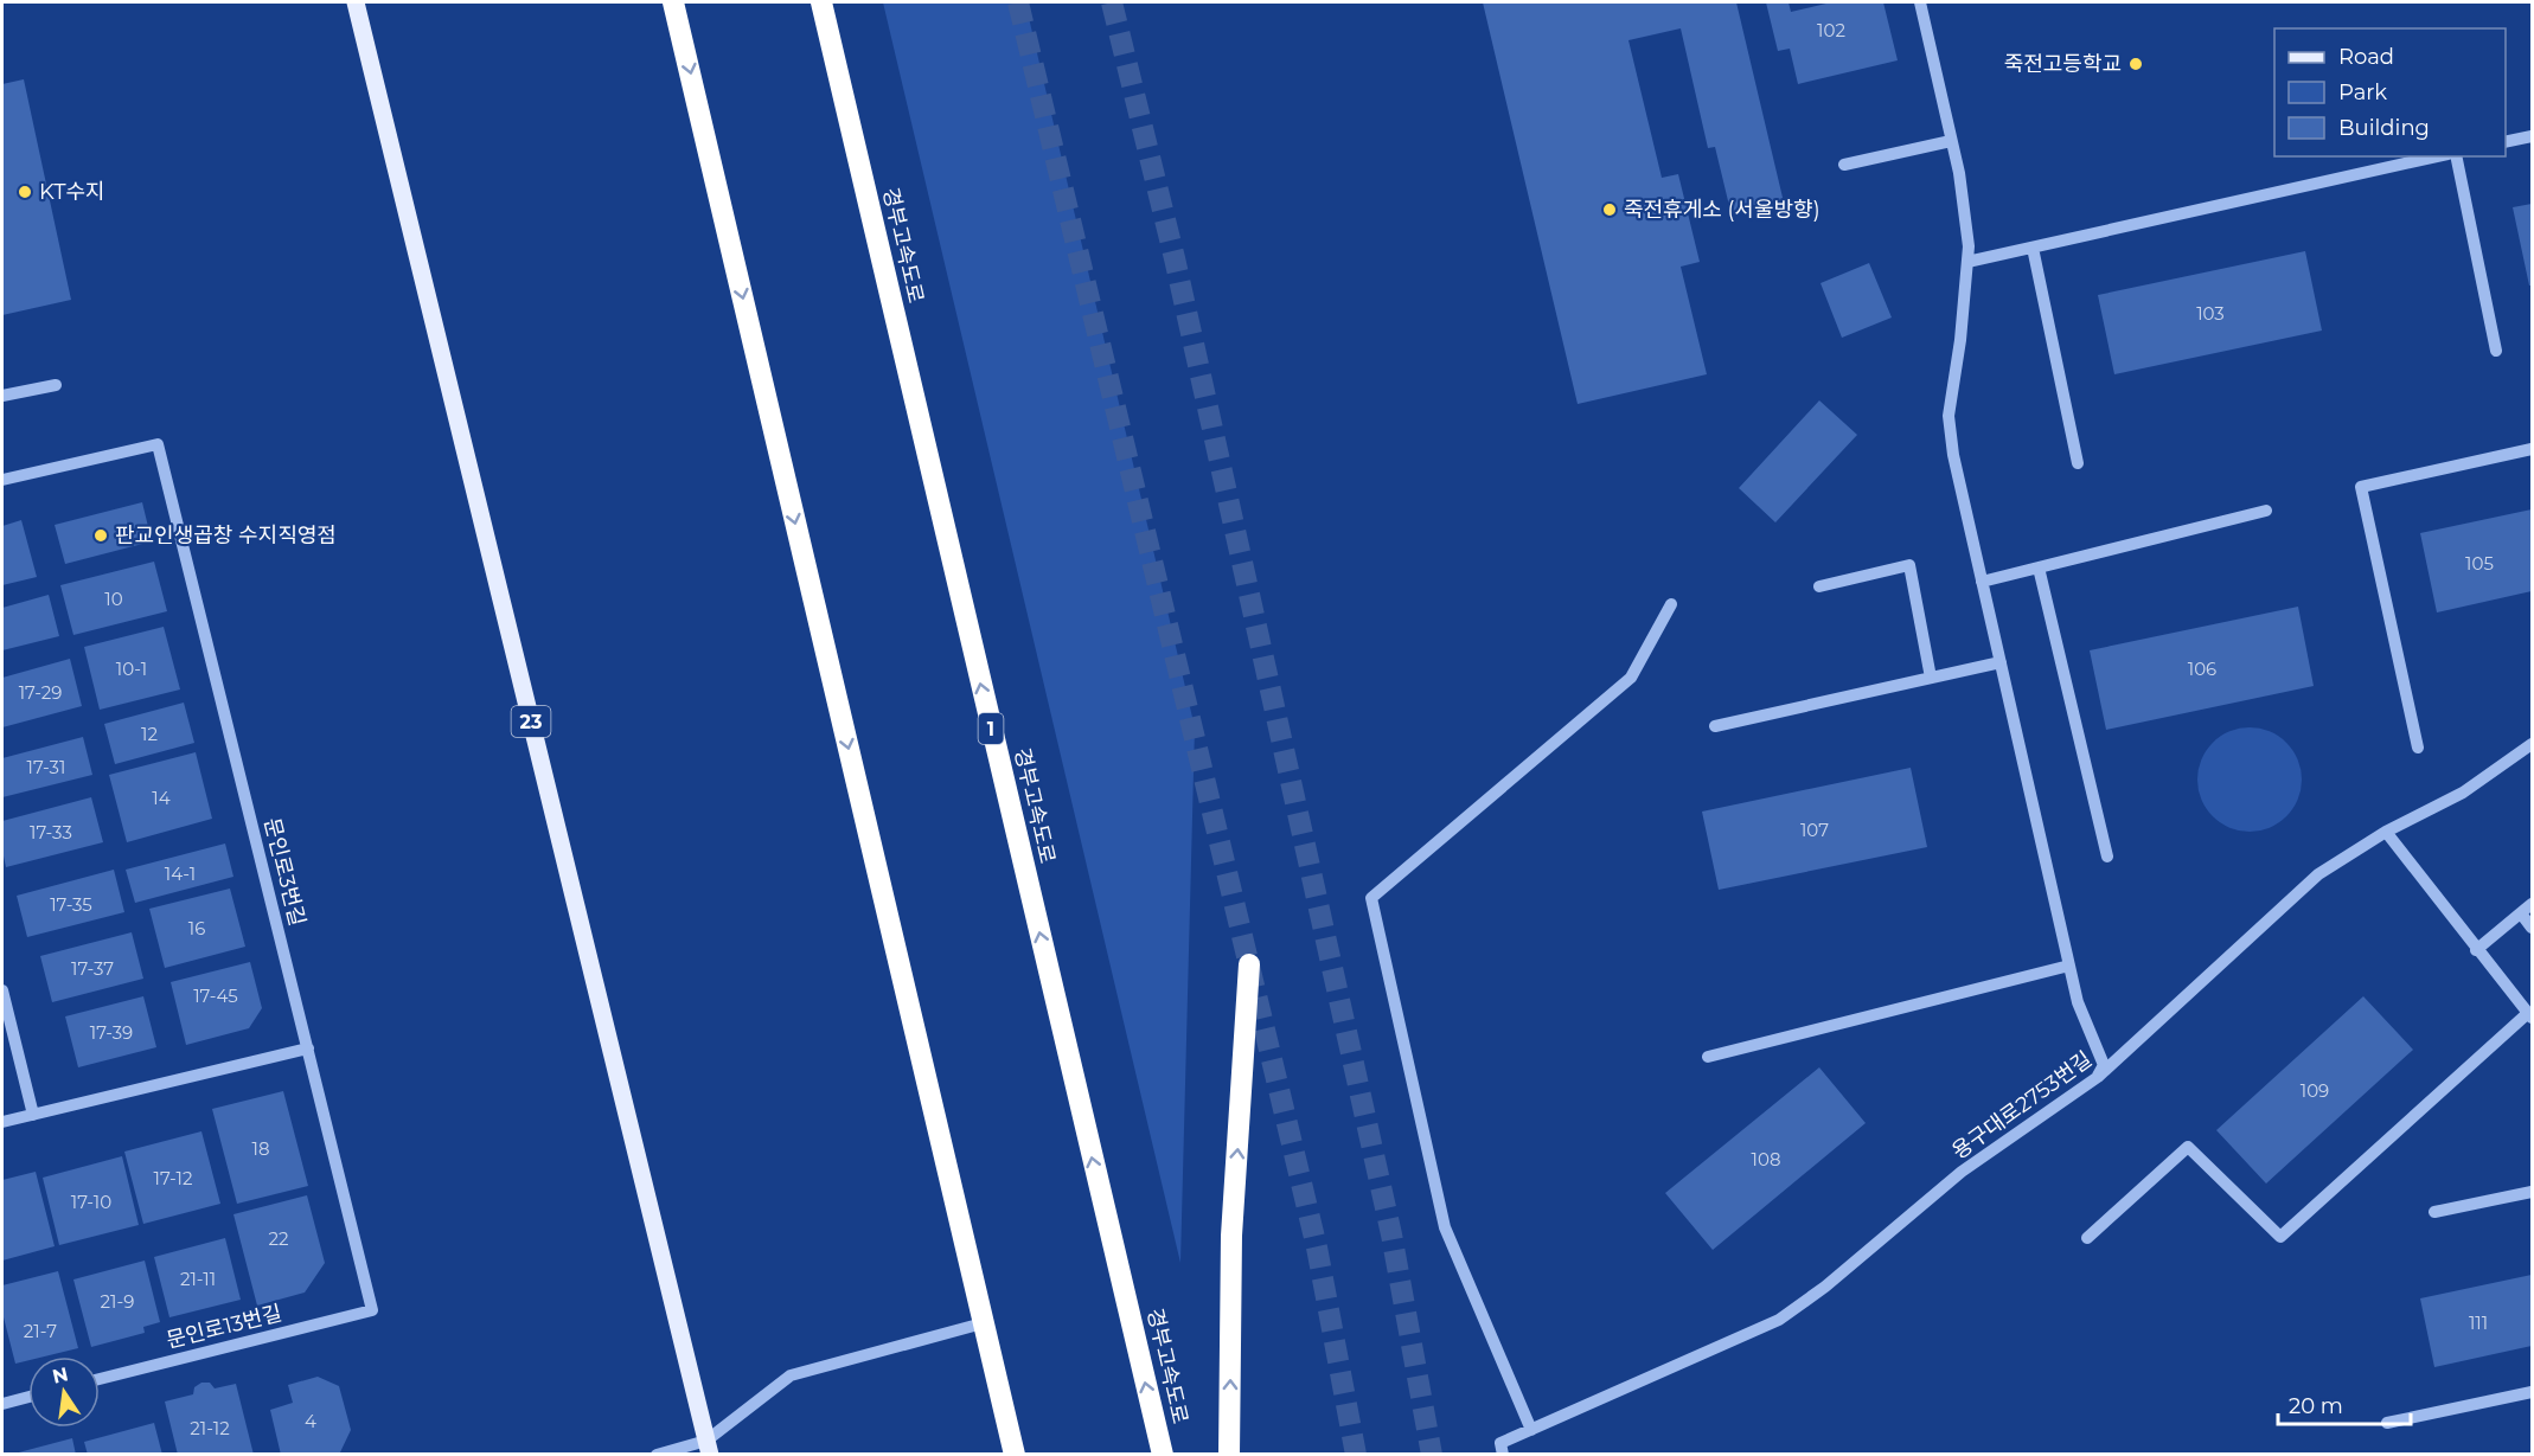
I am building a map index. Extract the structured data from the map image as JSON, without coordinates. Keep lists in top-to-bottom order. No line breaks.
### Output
{"streets":{"highway":["경부고속도로","1"],"main road":["23"],"street":["문인로3번길","용구대로2753번길","문인로13번길"]},"crossings":[["문인로3번길","문인로13번길"]],"places":["죽전고등학교","KT수지","죽전휴게소 (서울방향)","판교인생곱창 수지직영점"],"house_numbers":["102","103","105","10","10-1","106","17-29","12","17-31","14","107","17-33","14-1","17-35","16","17-37","17-45","17-39","109","18","108","17-12","17-10","22","21-11","21-9","111","21-7","4","21-12"],"legend":["Road","Park","Building"],"scale_bar":"20 m","north":"top"}
